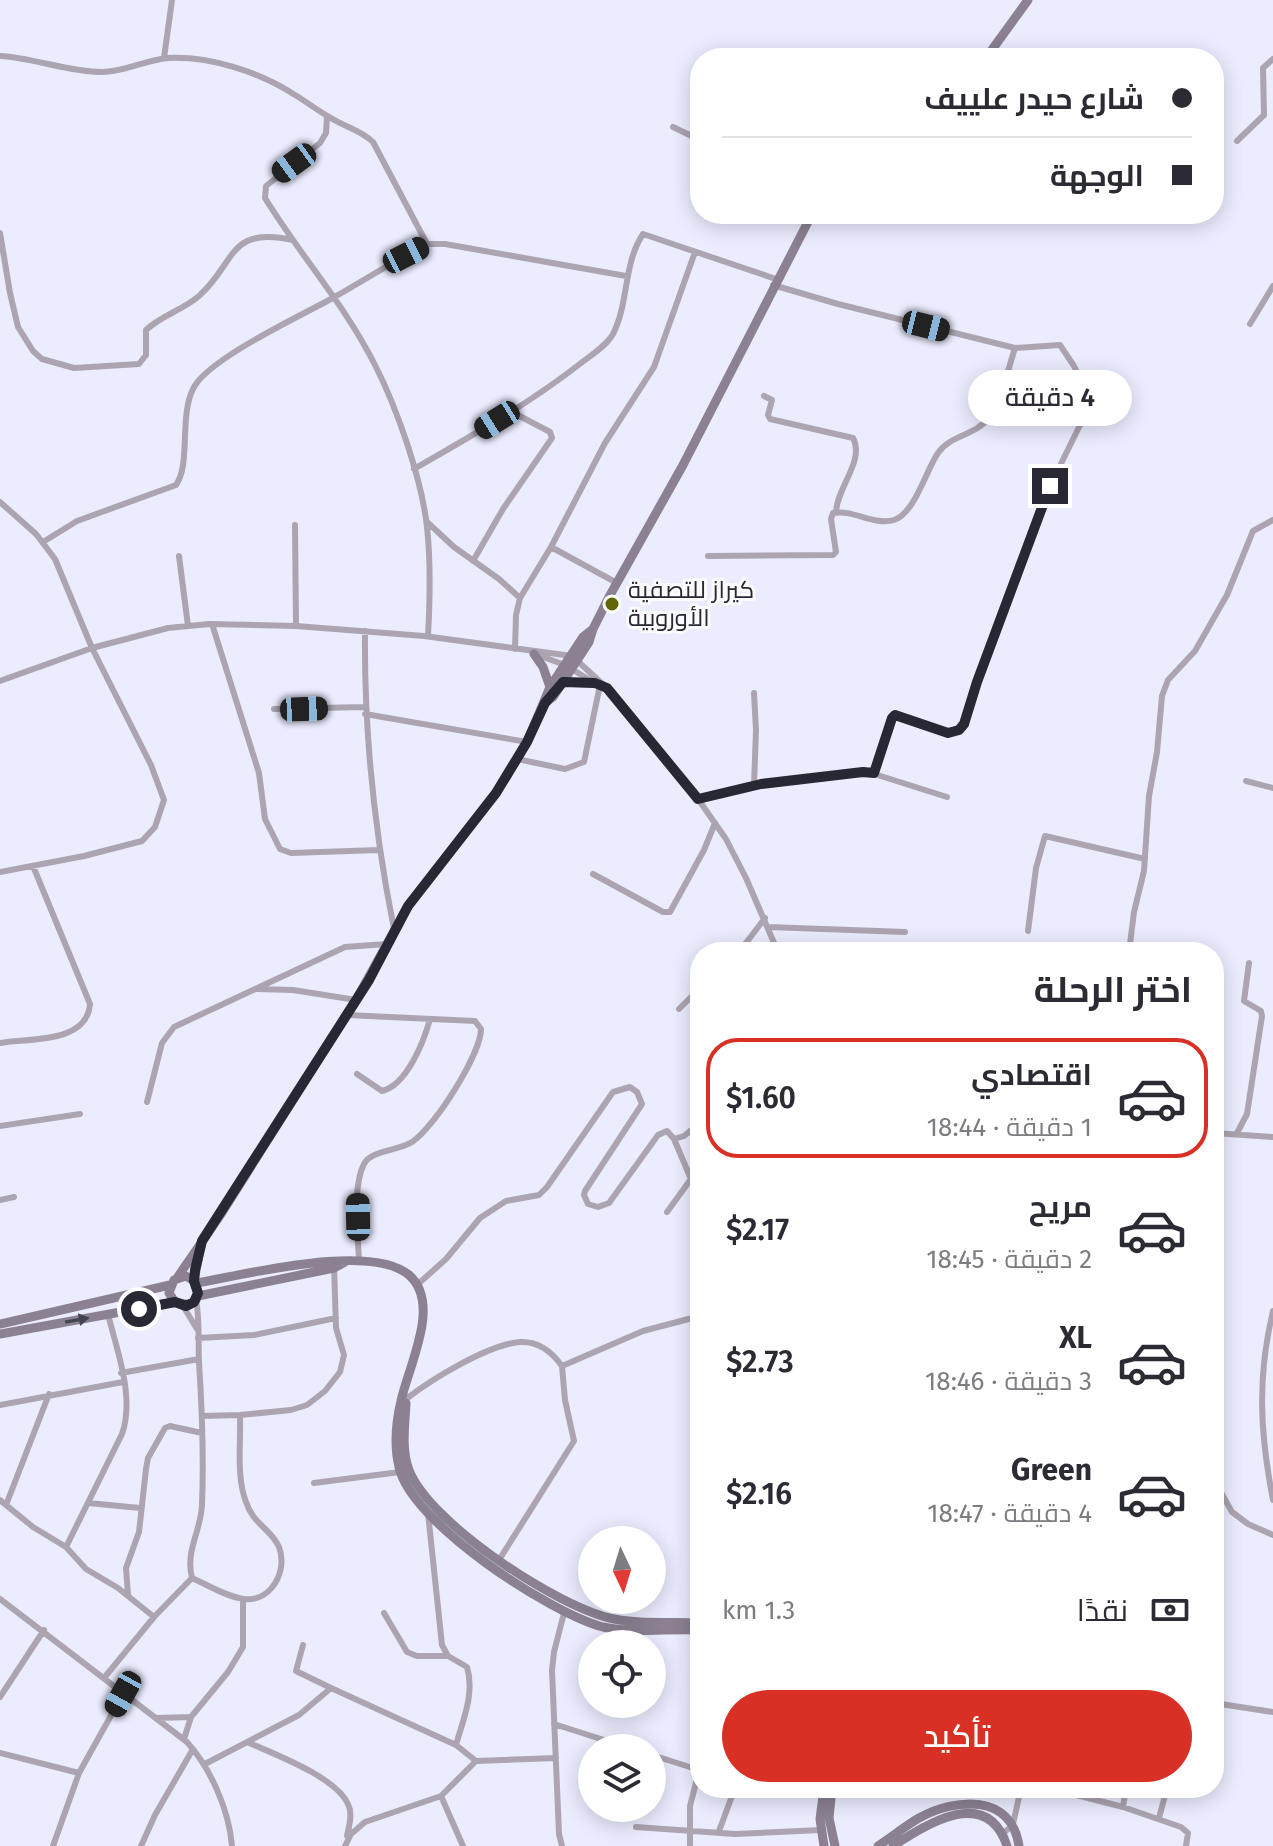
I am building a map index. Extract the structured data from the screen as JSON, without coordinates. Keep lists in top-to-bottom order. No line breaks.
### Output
{"places":["كيراز للتصفية الأوروبية"],"north":"bottom","page":{"banner":["شارع حيدر علييف","الوجهة"],"bubble":"4 دقيقة","heading":"اختر الرحلة","list":[{"name":"اقتصادي","note":"1 دقيقة · 18:44","value":"$1.60"},{"name":"مريح","note":"2 دقيقة · 18:45","value":"$2.17"},{"name":"XL","note":"3 دقيقة · 18:46","value":"$2.73"},{"name":"Green","note":"4 دقيقة · 18:47","value":"$2.16"}],"pay":["نقدًا","1.3 km"],"buttons":"تأكيد"}}
